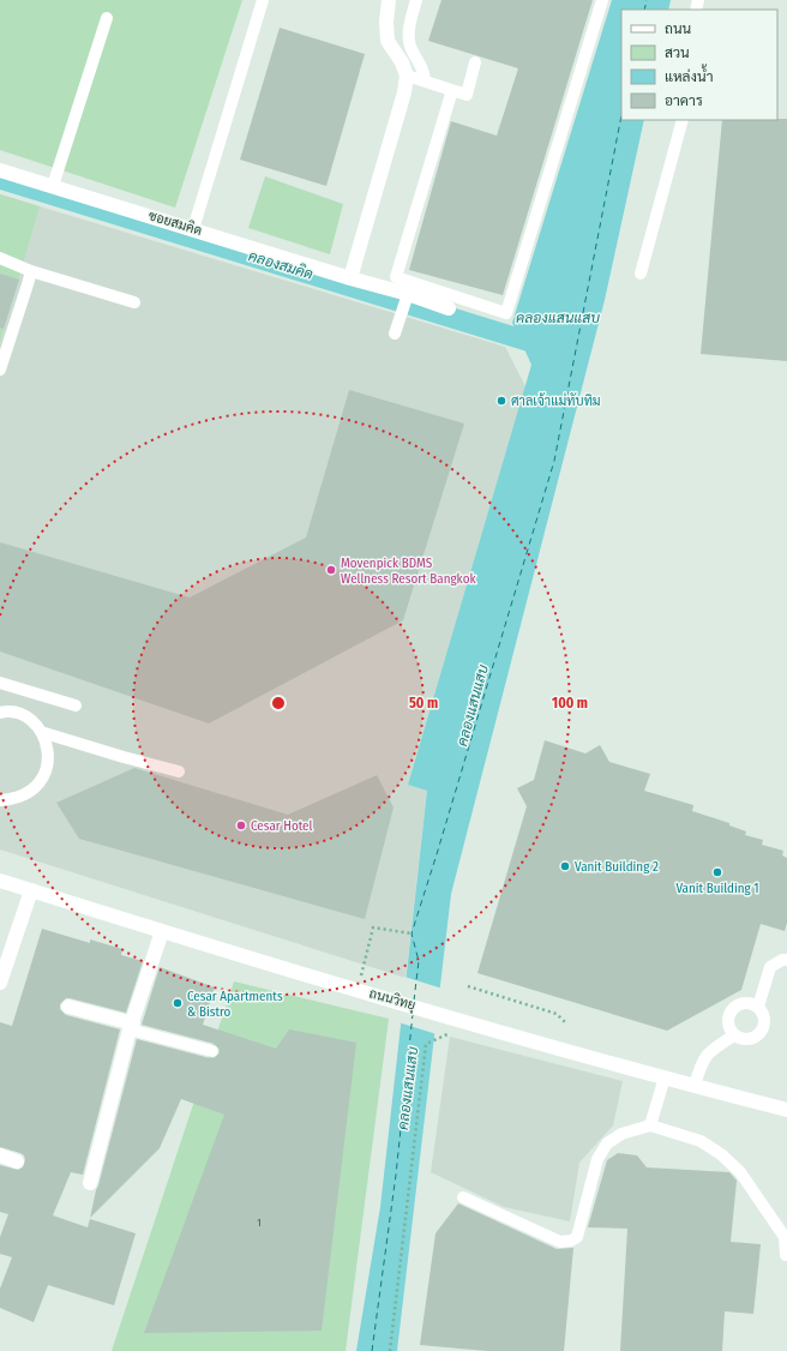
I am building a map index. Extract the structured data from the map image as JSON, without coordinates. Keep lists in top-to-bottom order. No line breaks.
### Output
{"streets":{"street":["ซอยสมคิด","ถนนวิทยุ"]},"water":["คลองสมคิด","คลองแสนแสบ"],"places":["ศาลเจ้าแม่ทับทิม","Movenpick BDMS Wellness Resort Bangkok","Cesar Hotel","Vanit Building 2","Vanit Building 1","Cesar Apartments & Bistro"],"house_numbers":["1"],"legend":["ถนน","สวน","แหล่งน้ำ","อาคาร"],"rings":["50 m","100 m"]}
